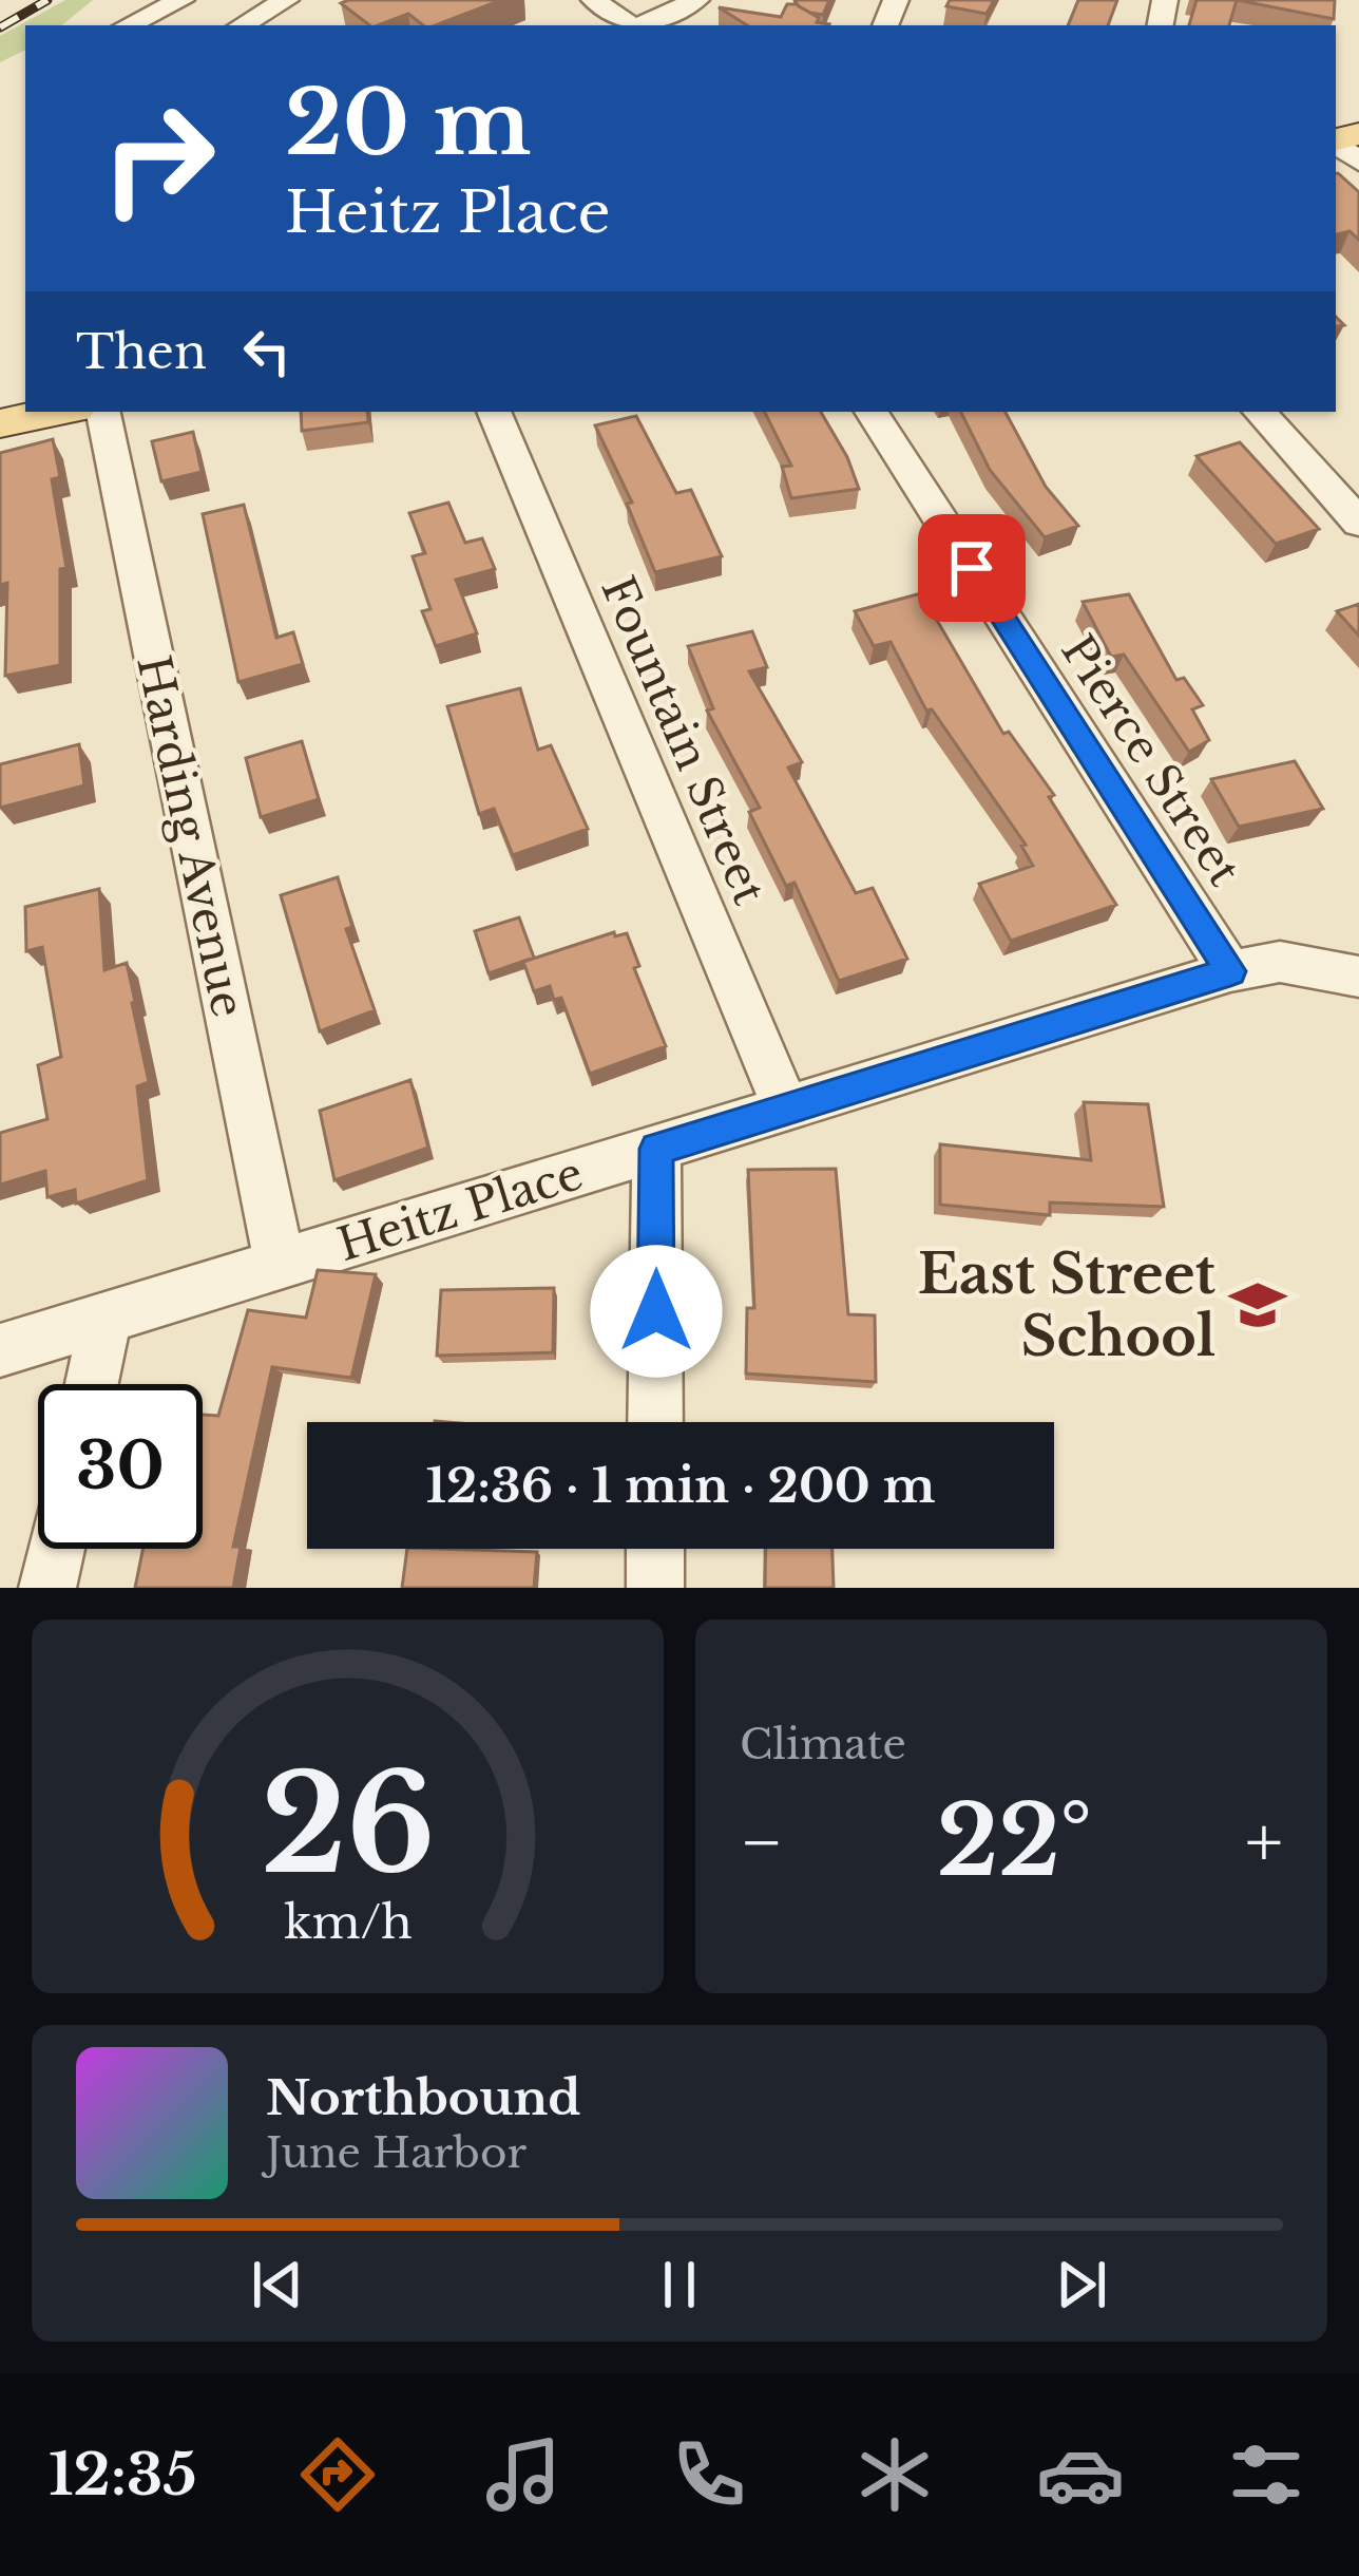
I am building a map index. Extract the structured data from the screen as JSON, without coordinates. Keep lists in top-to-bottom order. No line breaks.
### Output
{"streets":{"street":["Fountain Street","Pierce Street","Harding Avenue","Heitz Place"]},"crossings":[["Fountain Street","Heitz Place"],["Pierce Street","Heitz Place"],["Harding Avenue","Heitz Place"]],"places":{"school or university":["East Street School"]},"page":{"turn":["20 m","Heitz Place"],"then":"Then","limit":"30","trip":"12:36 · 1 min · 200 m","tile":"Climate","heat":["−","22°","+"],"song":["Northbound","June Harbor"],"tabs":"12:35","gauge":["26","km/h"]}}
